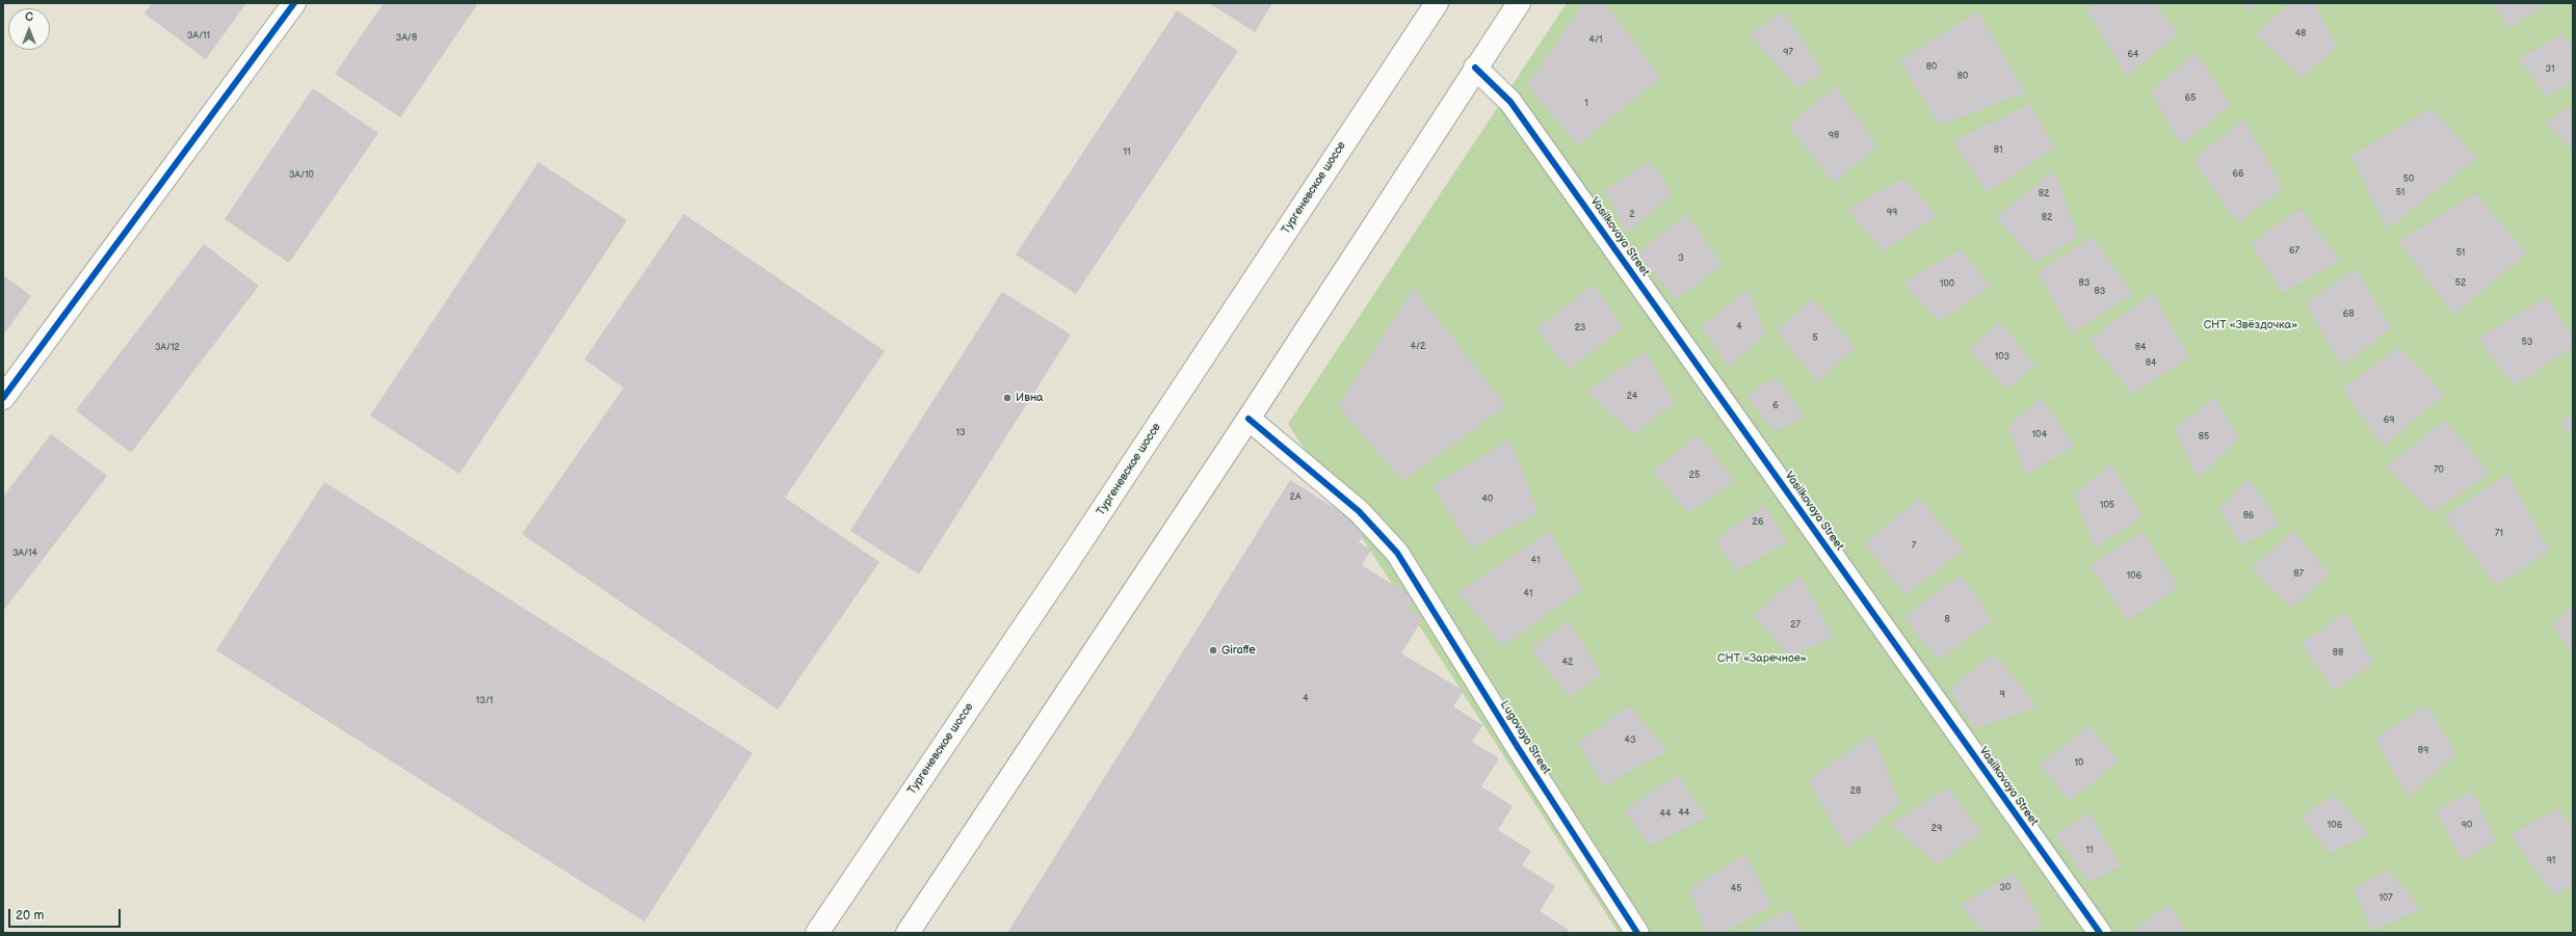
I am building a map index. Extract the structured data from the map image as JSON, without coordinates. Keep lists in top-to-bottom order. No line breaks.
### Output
{"streets":{"main road":["Тургеневское шоссе","Vasilkovaya Street","Lugovaya Street"]},"parks":["СНТ «Звёздочка»","СНТ «Заречное»"],"places":["Ивна","Giraffe"],"house_numbers":["48","3А/11","3А/8","4/1","97","64","80","31","80","65","1","98","81","11","66","3А/10","50","51","82","99","2","82","67","51","3","83","52","100","83","68","4","23","5","53","4/2","3А/12","84","103","84","24","6","69","13","104","85","70","25","2А","40","105","86","26","71","7","3А/14","41","87","106","41","8","27","88","42","9","4","13/1","43","89","10","28","44","44","106","90","29","11","91","30","45","107"],"scale_bar":"20 m","north":"top"}
